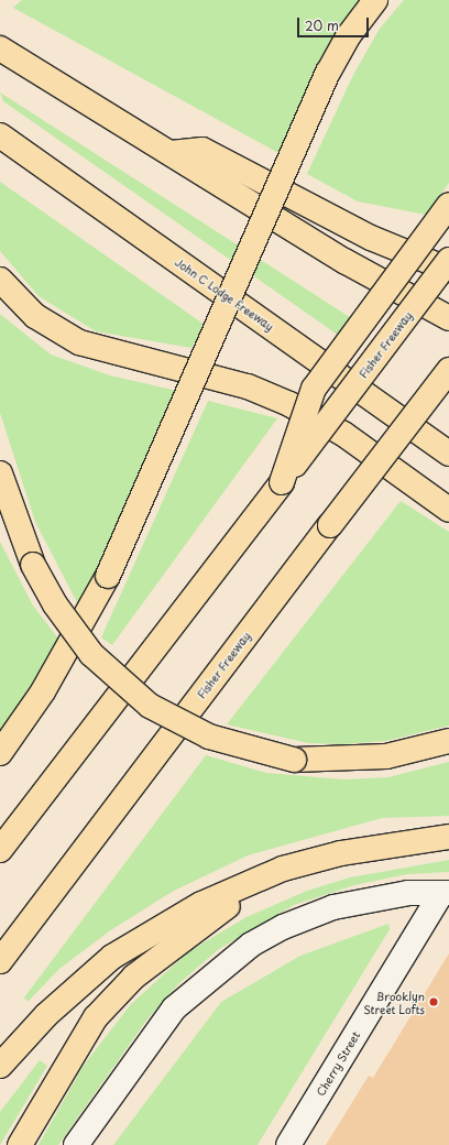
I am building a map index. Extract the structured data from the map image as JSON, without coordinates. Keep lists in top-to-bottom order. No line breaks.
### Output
{"streets":{"highway":["John C Lodge Freeway","Fisher Freeway"],"street":["Cherry Street"]},"places":["Brooklyn Street Lofts"],"scale_bar":"20 m"}
